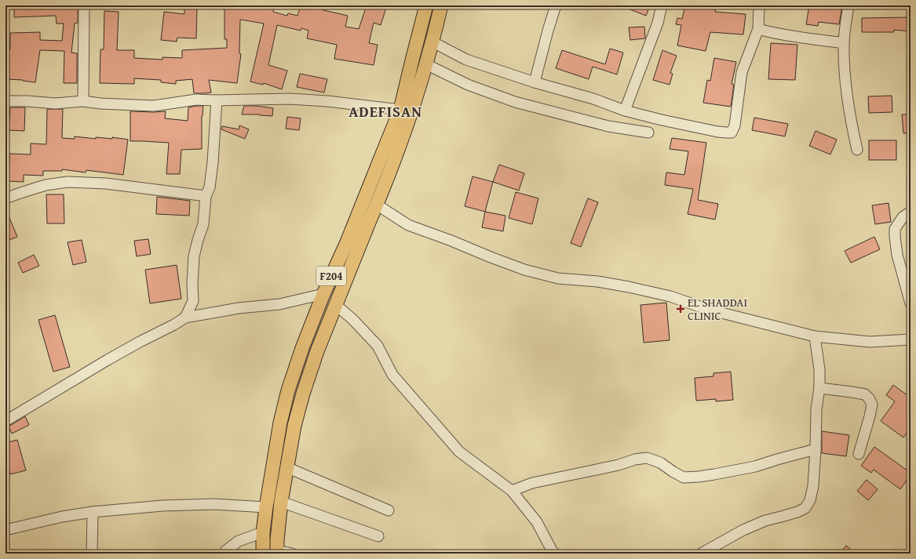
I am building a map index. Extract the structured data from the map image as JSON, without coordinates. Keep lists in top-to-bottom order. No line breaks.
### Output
{"streets":{"main road":["F204"]},"districts":["ADEFISAN"],"places":{"health":["EL SHADDAI CLINIC"]}}
